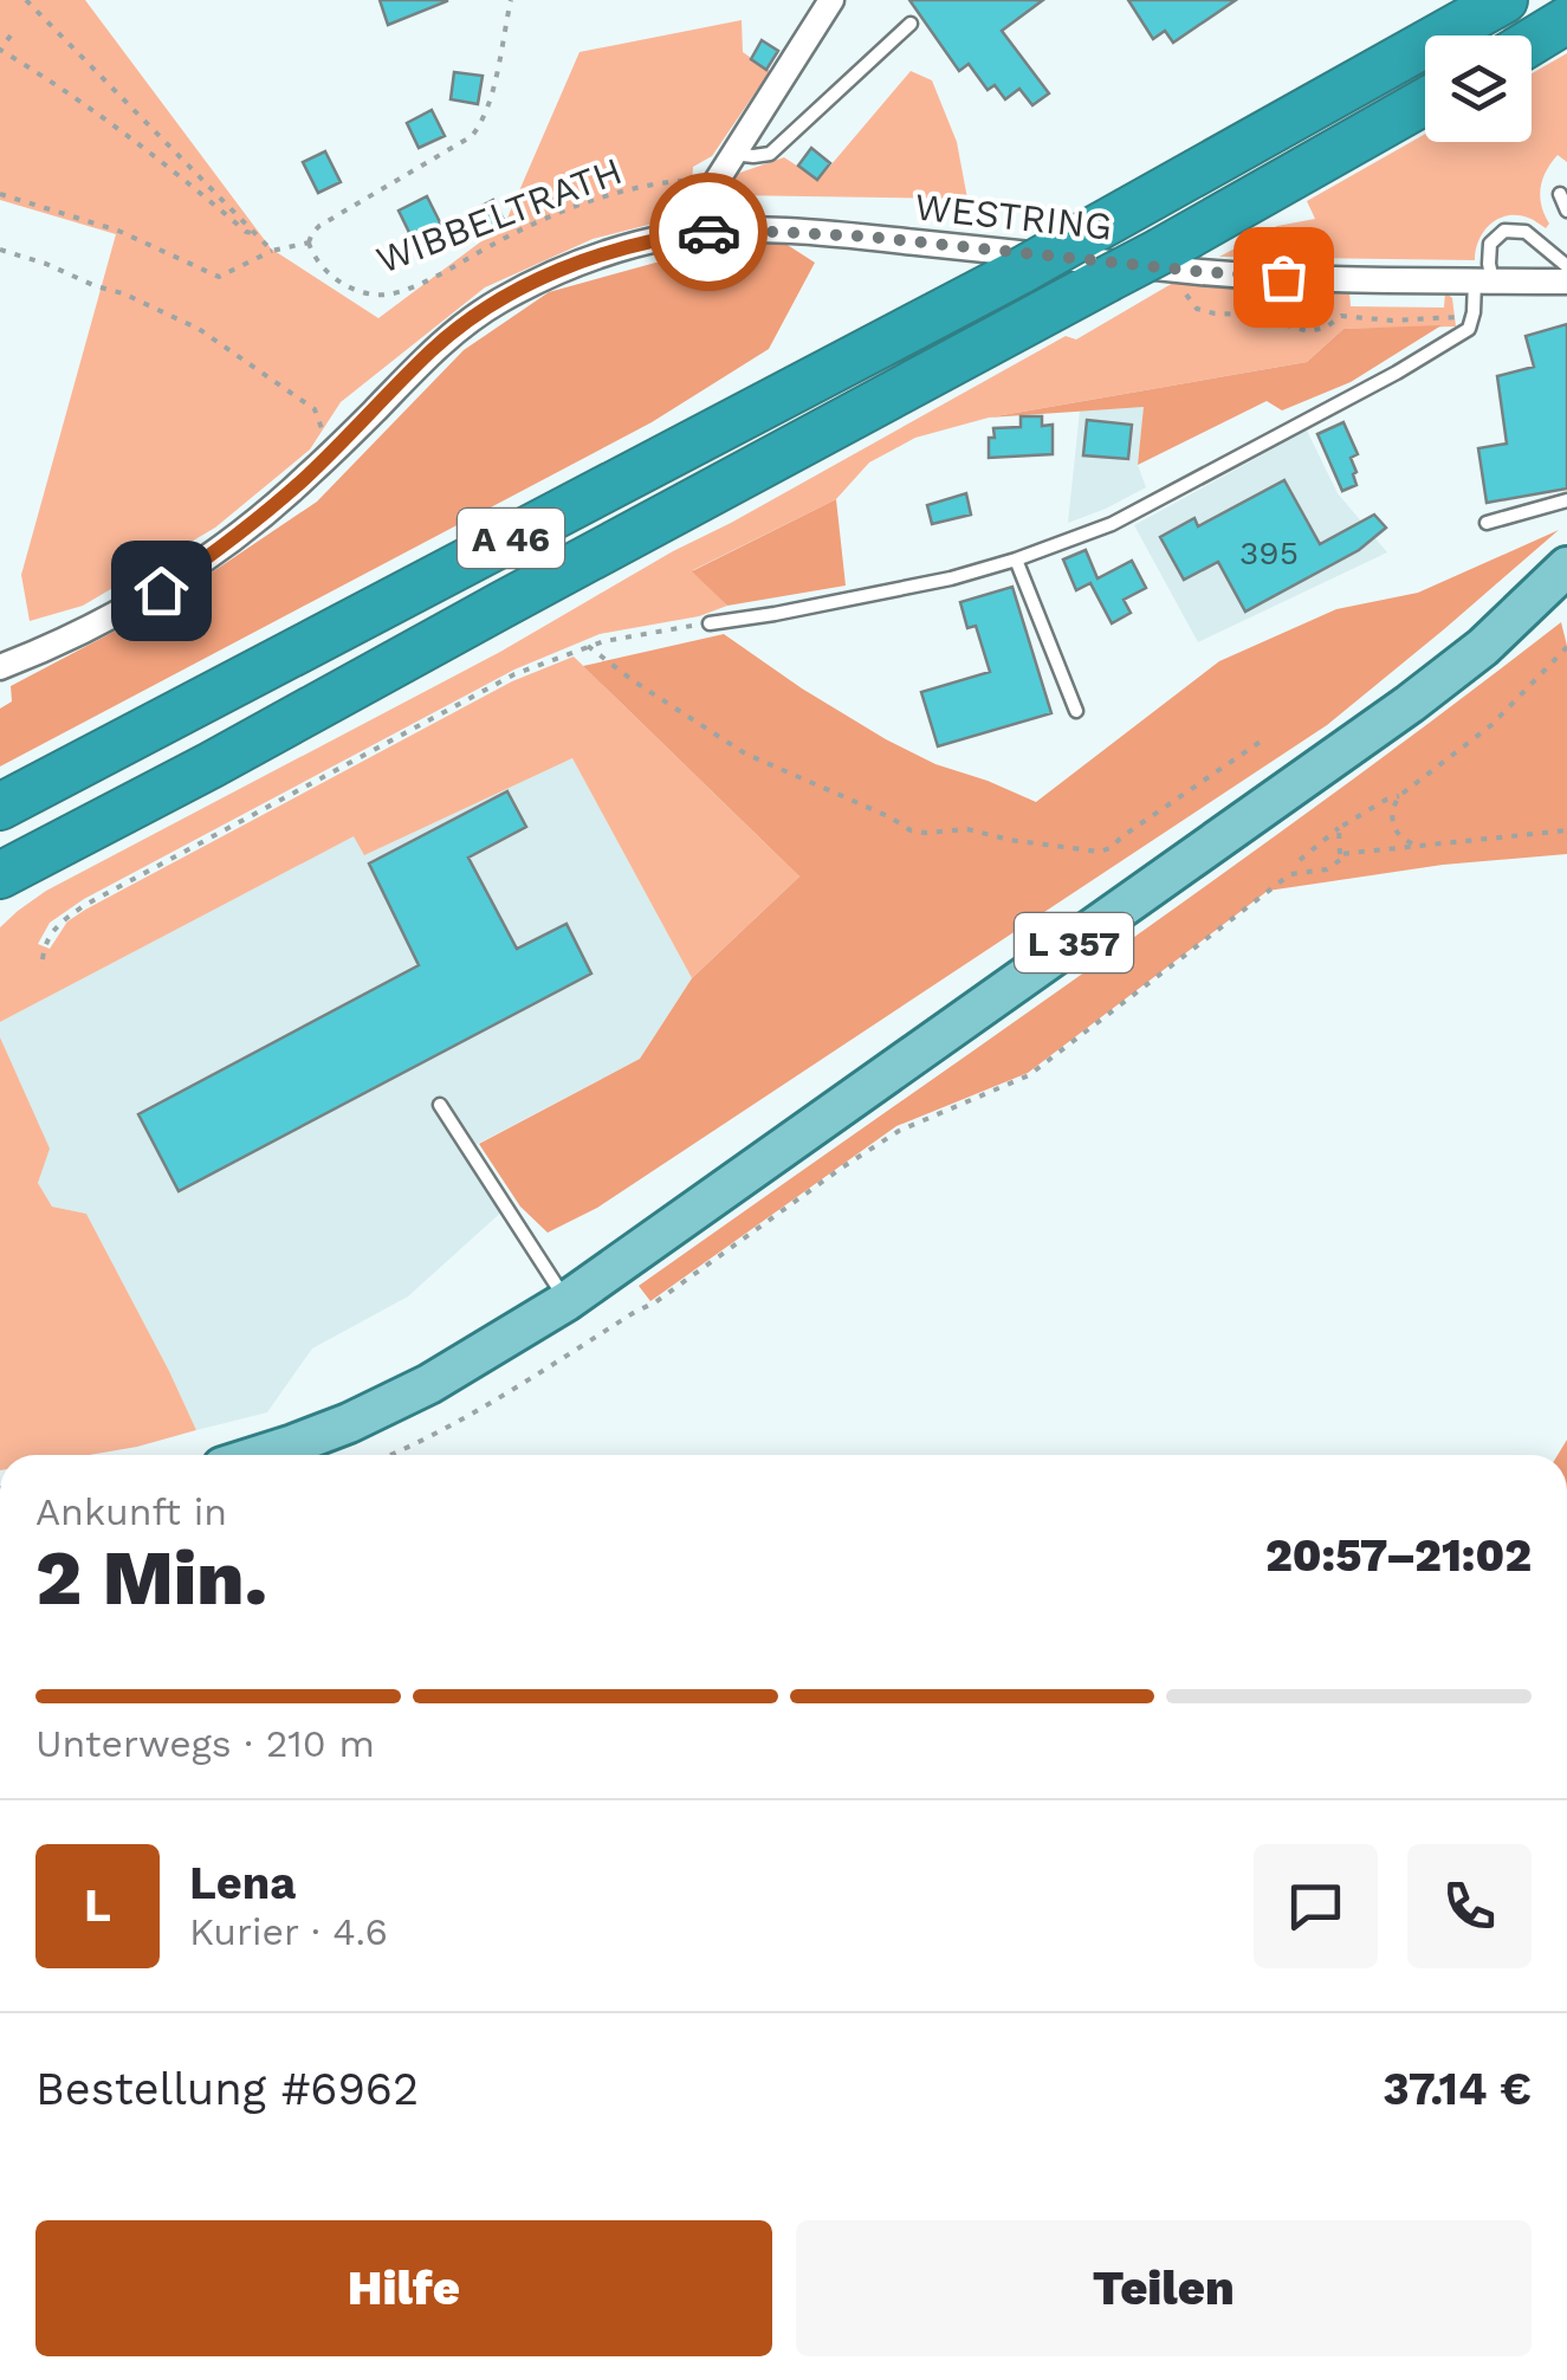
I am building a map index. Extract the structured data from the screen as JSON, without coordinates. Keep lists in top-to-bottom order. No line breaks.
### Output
{"streets":{"highway":["A 46"],"main road":["L 357"],"street":["WESTRING"],"path":["WIBBELTRATH"]},"crossings":[["WESTRING","A 46"]],"house_numbers":["395"],"page":{"heading":["2 Min.","Ankunft in","20:57–21:02"],"panel":["Lena","Kurier · 4.6","Bestellung #6962","37.14 €"],"bar":"Unterwegs · 210 m","round":"L","buttons":["Hilfe","Teilen"]}}
